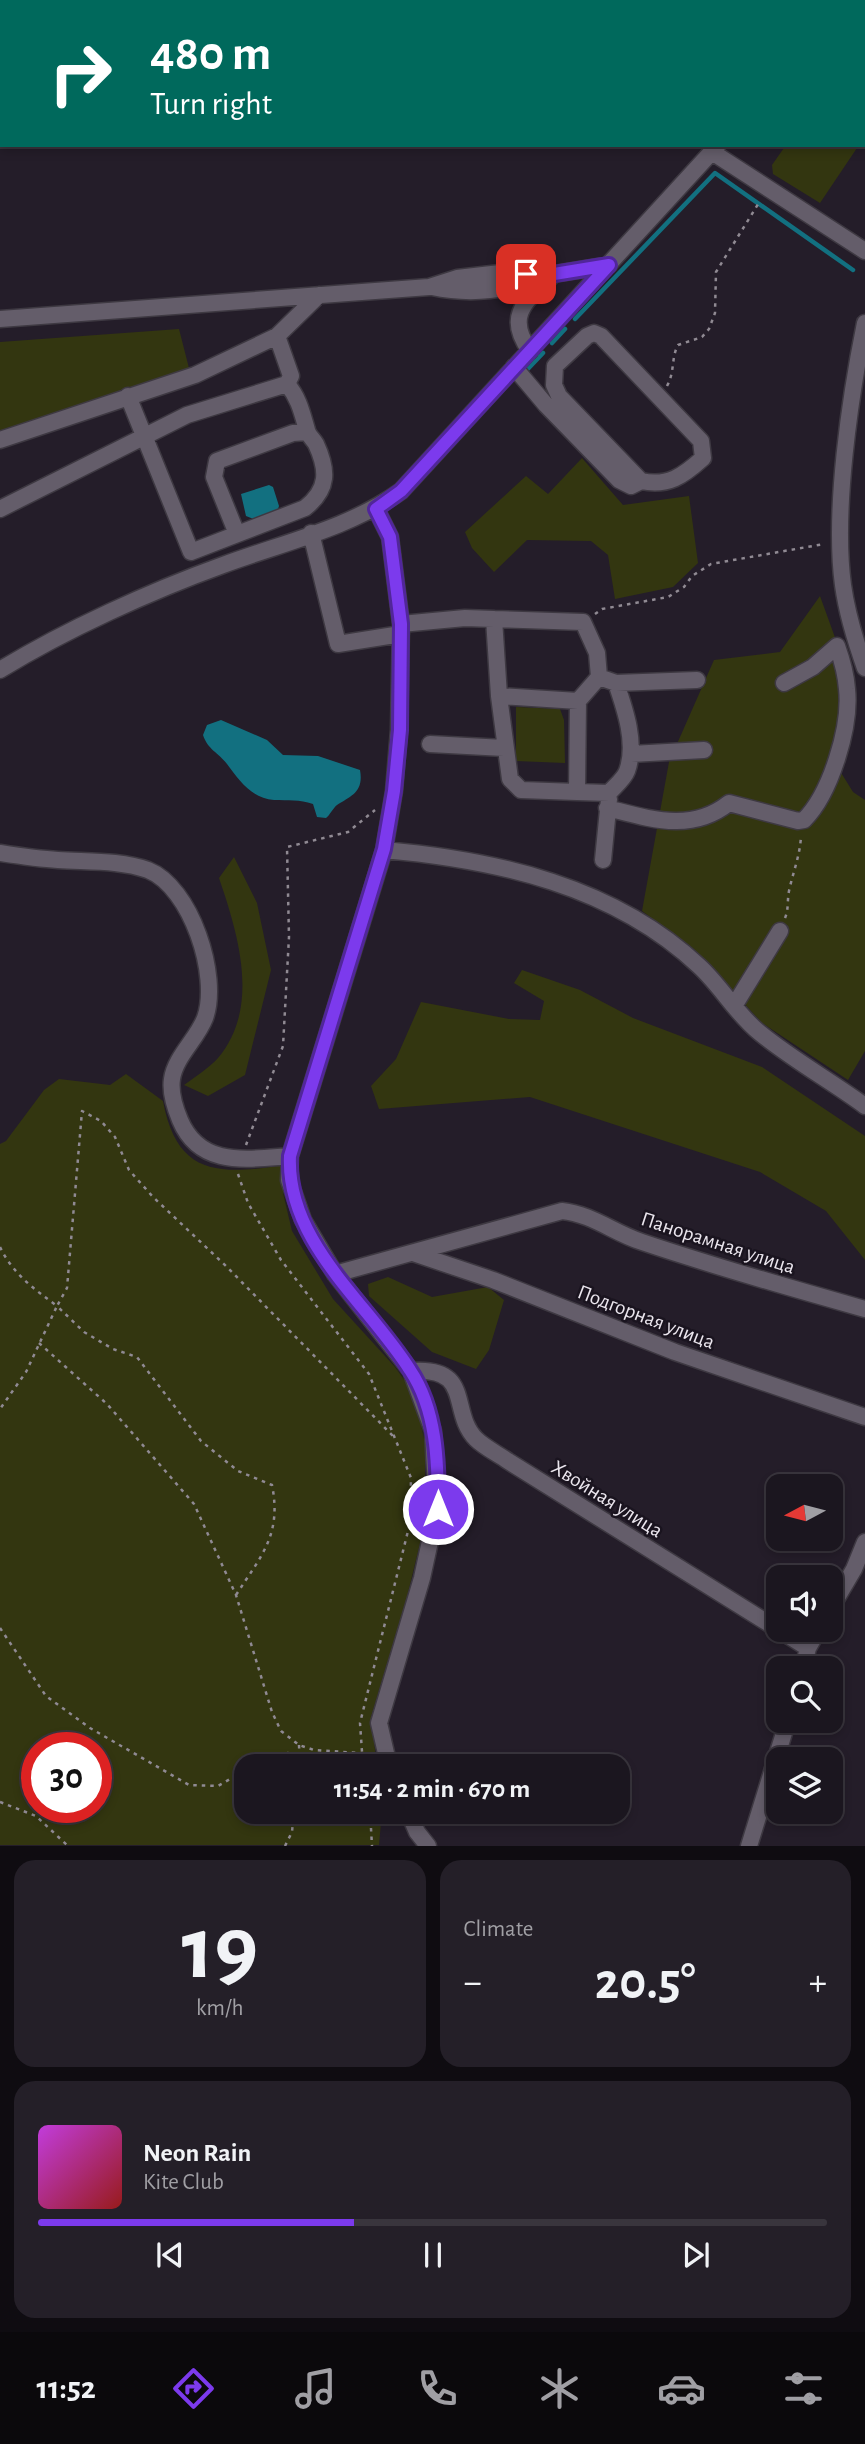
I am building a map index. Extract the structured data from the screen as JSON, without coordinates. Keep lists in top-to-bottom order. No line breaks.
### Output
{"streets":{"street":["Панорамная улица","Подгорная улица","Хвойная улица"]},"crossings":[["Панорамная улица","Подгорная улица"]],"north":"left","page":{"turn":["480 m","Turn right"],"limit":"30","trip":"11:54 · 2 min · 670 m","tile":[["19","km/h"],"Climate"],"heat":["−","20.5°","+"],"song":["Neon Rain","Kite Club"],"tabs":"11:52"}}
